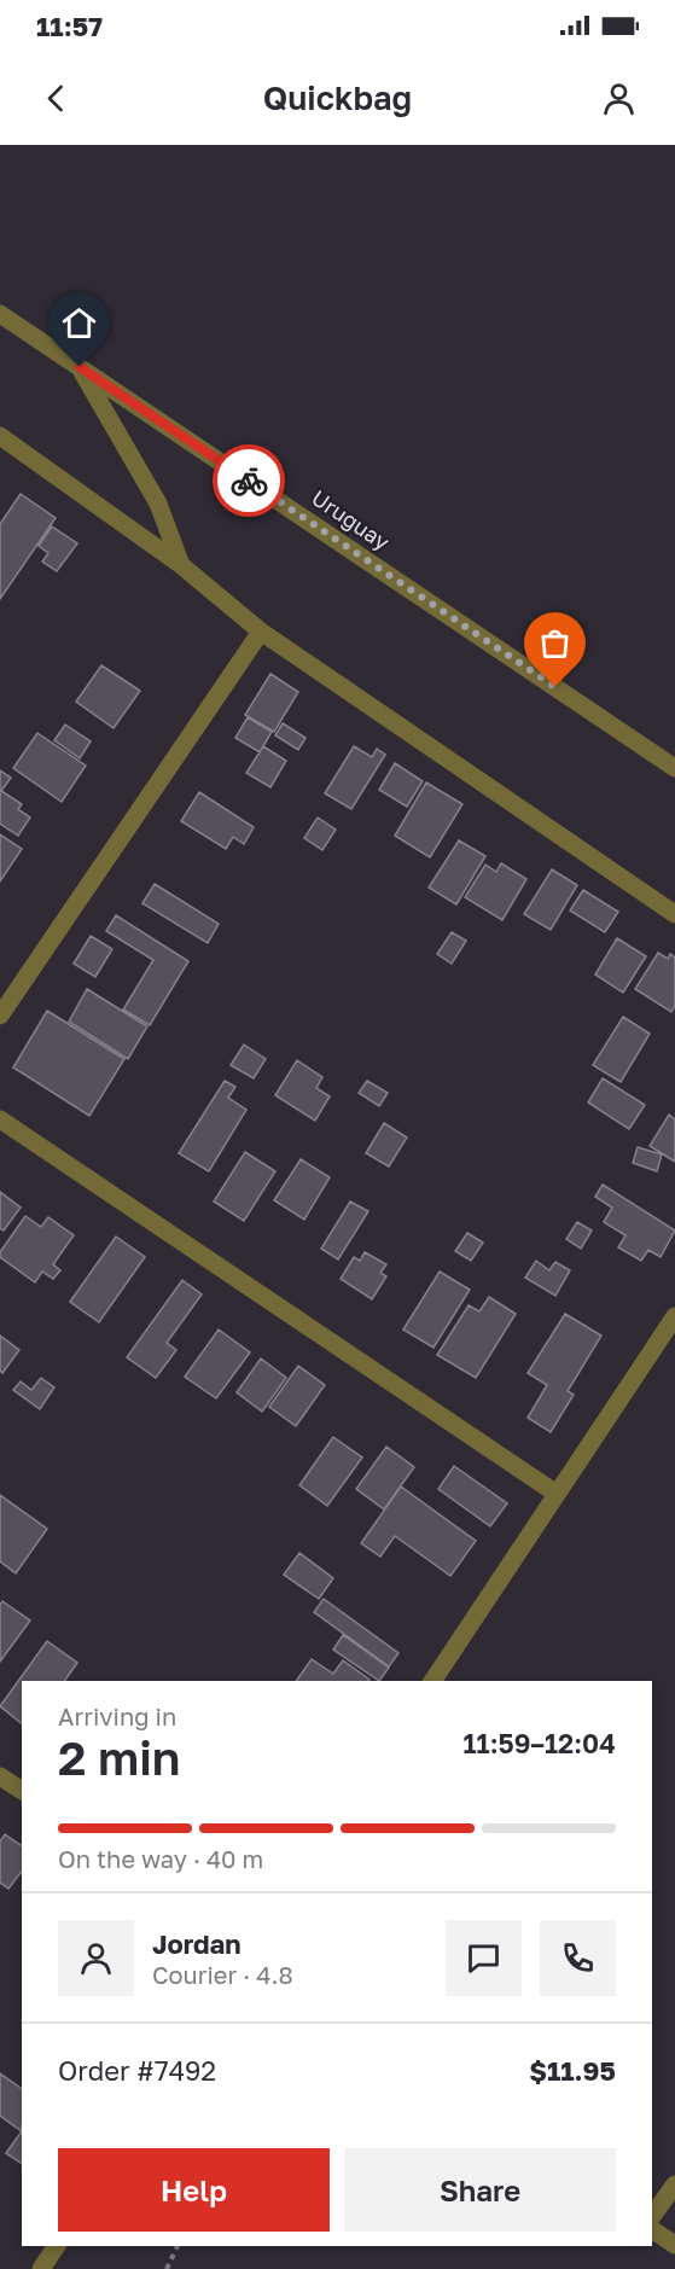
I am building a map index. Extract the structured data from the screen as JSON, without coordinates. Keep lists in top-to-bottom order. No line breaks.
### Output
{"streets":{"street":["Uruguay"]},"page":{"status":"11:57","header":"Quickbag","heading":["2 min","Arriving in","11:59–12:04"],"panel":["Jordan","Courier · 4.8","Order #7492","$11.95"],"bar":"On the way · 40 m","buttons":["Help","Share"]}}
